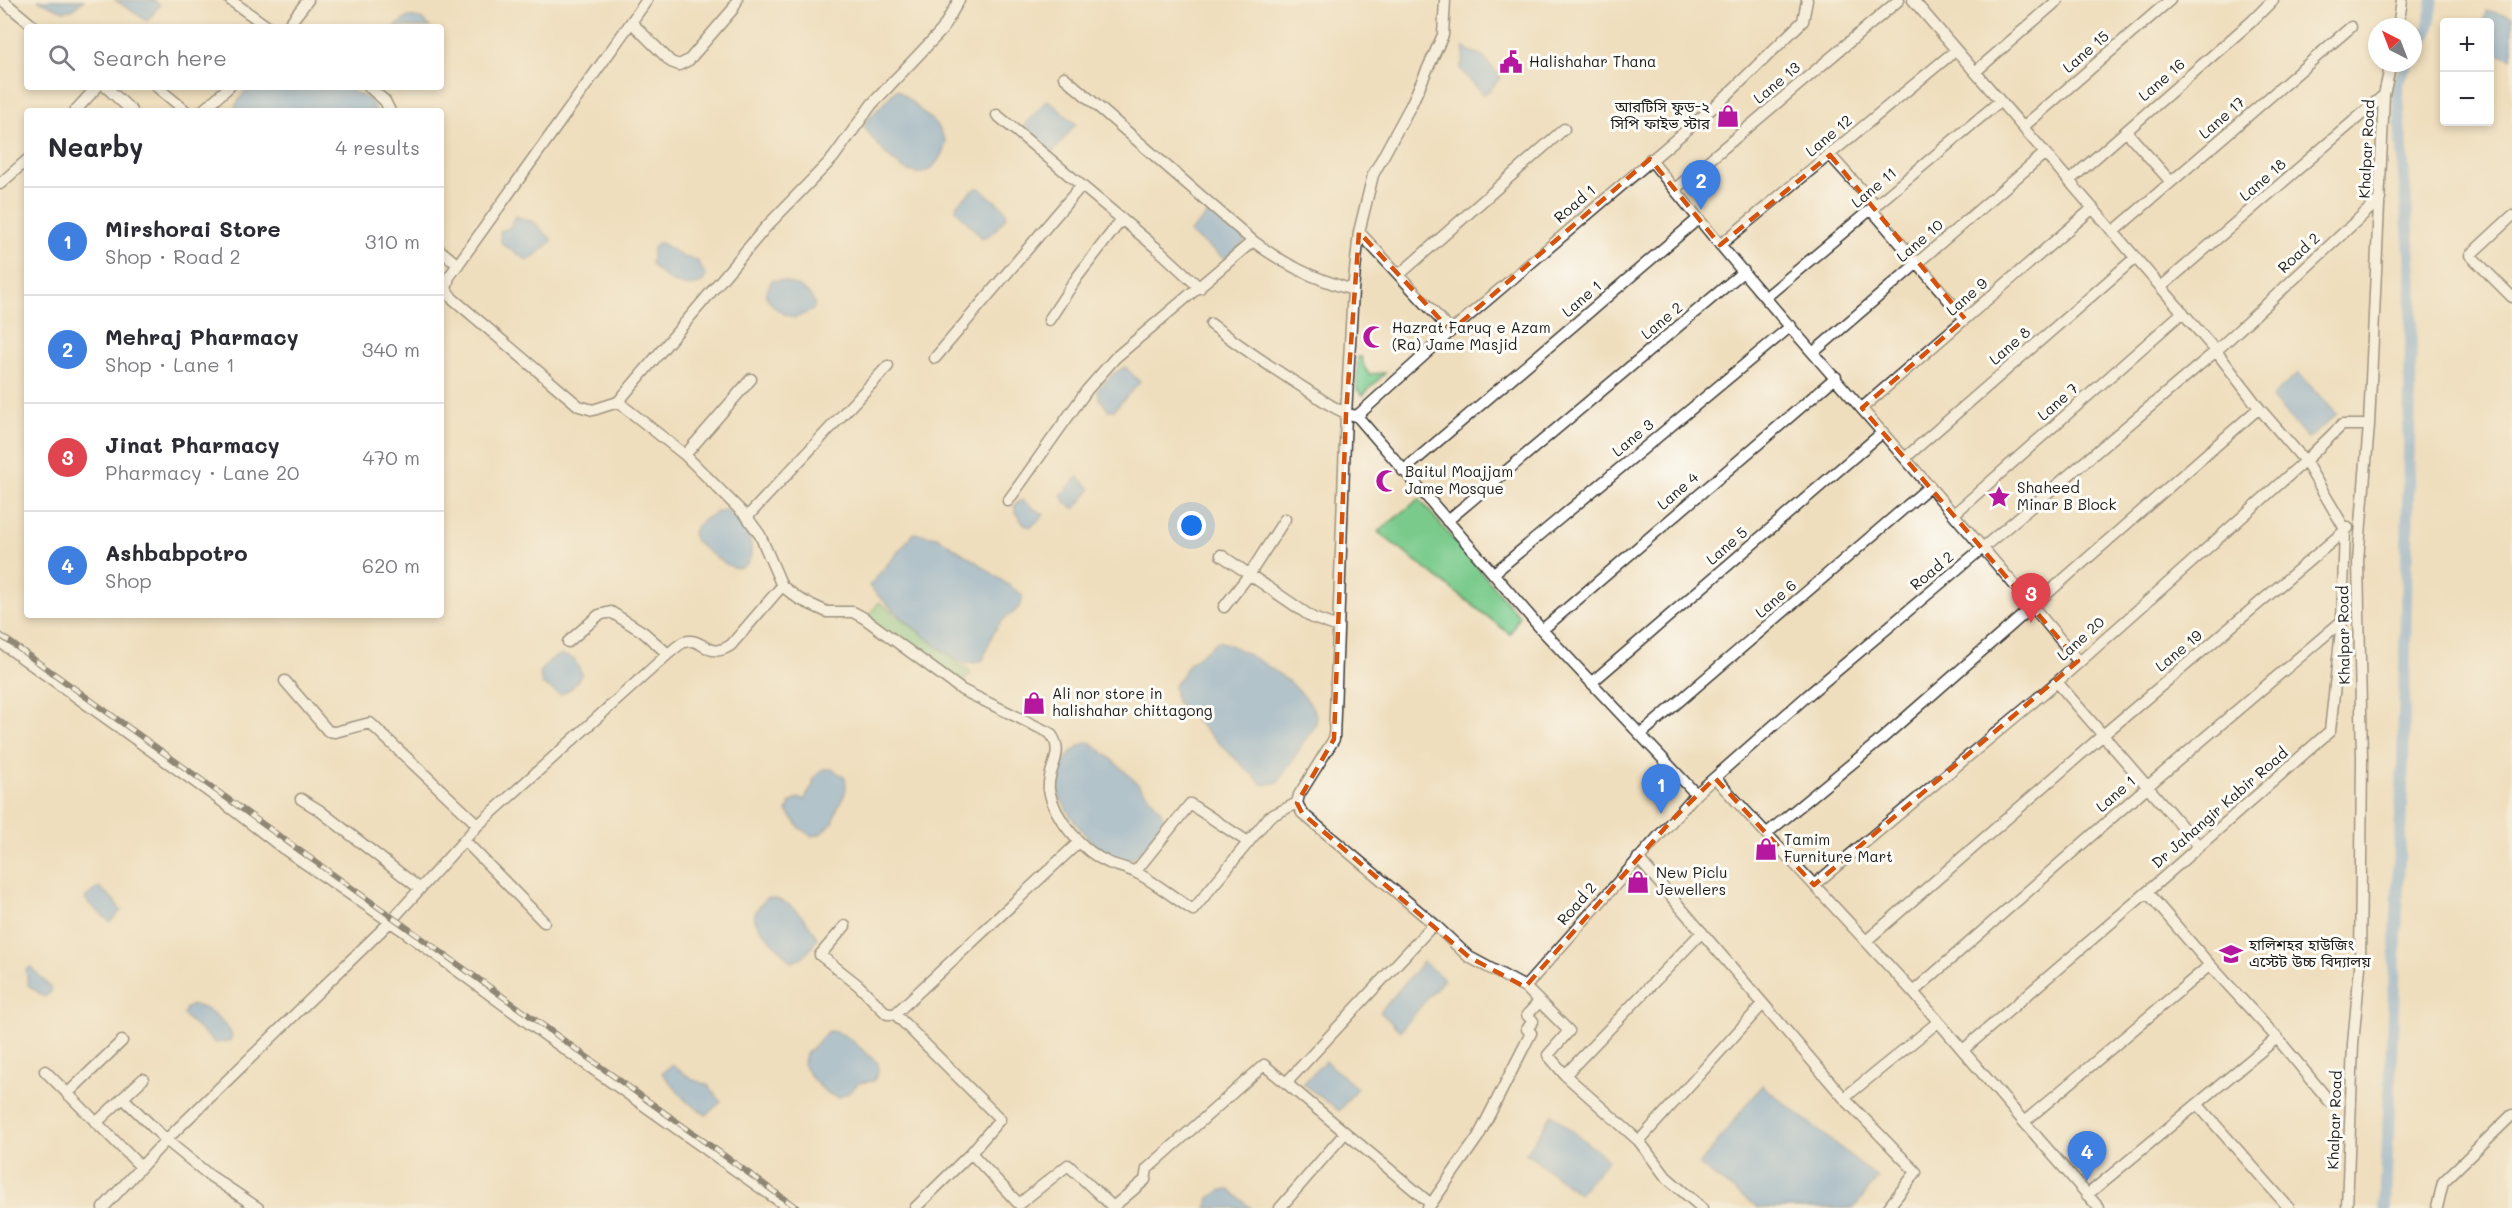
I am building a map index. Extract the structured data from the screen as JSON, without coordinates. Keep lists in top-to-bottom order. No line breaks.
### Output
{"streets":{"street":["Lane 15","Lane 16","Lane 13","Lane 17","Lane 12","Khalpar Road","Lane 18","Lane 11","Road 1","Lane 10","Road 2","Lane 9","Lane 1","Lane 2","Lane 8","Lane 7","Lane 3","Lane 4","Lane 5","Lane 6","Lane 20","Lane 19","Dr Jahangir Kabir Road"]},"crossings":[["Khalpar Road","Lane 18"],["Khalpar Road","Road 2"],["Khalpar Road","Lane 20"],["Lane 1","Dr Jahangir Kabir Road"],["Lane 19","Dr Jahangir Kabir Road"]],"places":{"public building":["Halishahar Thana"],"shop":["আরটিসি ফুড-২ সিপি ফাইভ স্টার","Ali nor store in halishahar chittagong","Tamim Furniture Mart","New Piclu Jewellers"],"mosque":["Hazrat Faruq e Azam (Ra) Jame Masjid","Baitul Moajjam Jame Mosque"],"place":["Shaheed Minar B Block"],"school or university":["হালিশহর হাউজিং এস্টেট উচ্চ বিদ্যালয়"]},"north":"top left","page":{"map_buttons":["+","−"],"search":"Search here","heading":["Nearby","4 results"],"pins":["2","3","1","4"],"list":[{"mark":"1","name":"Mirshorai Store","note":"Shop · Road 2","value":"310 m"},{"mark":"2","name":"Mehraj Pharmacy","note":"Shop · Lane 1","value":"340 m"},{"mark":"3","name":"Jinat Pharmacy","note":"Pharmacy · Lane 20","value":"470 m"},{"mark":"4","name":"Ashbabpotro","note":"Shop","value":"620 m"}]}}
